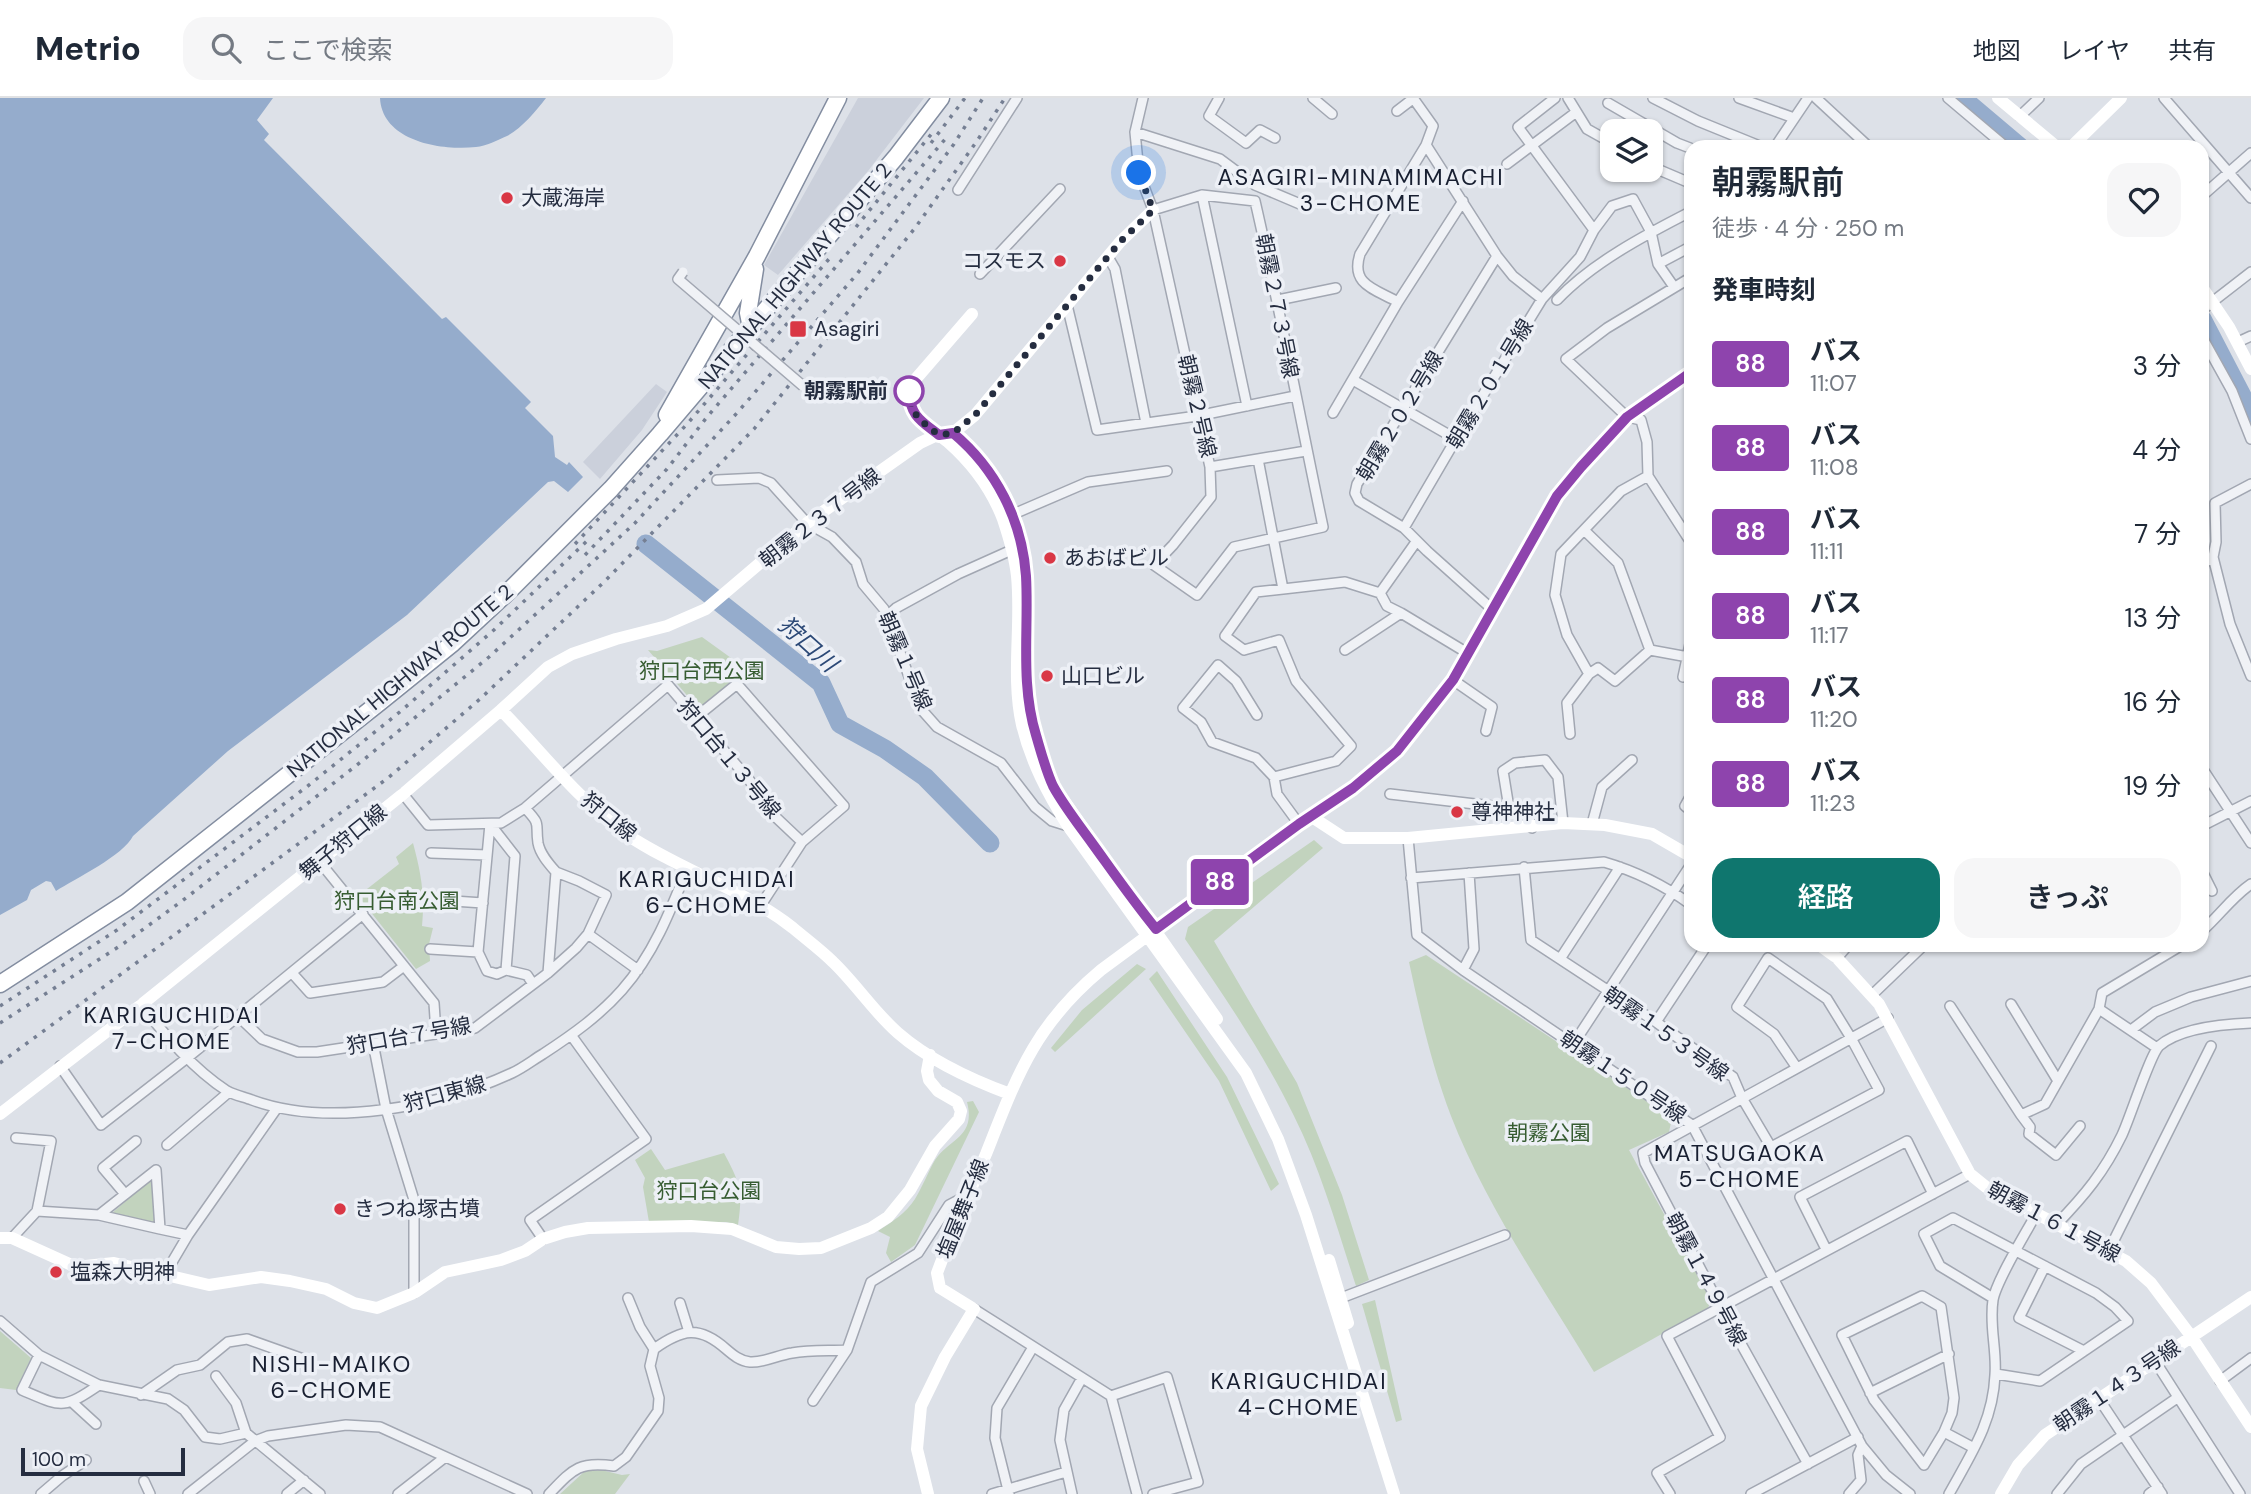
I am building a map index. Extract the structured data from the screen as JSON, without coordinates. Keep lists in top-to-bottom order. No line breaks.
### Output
{"streets":{"highway":["NATIONAL HIGHWAY ROUTE 2"],"street":["朝霧２７３号線","朝霧２０１号線","朝霧２号線","朝霧２０２号線","朝霧２３７号線","朝霧１号線","狩口台１３号線","狩口線","舞子狩口線","朝霧１５３号線","狩口台７号線","朝霧１５０号線","狩口東線","塩屋舞子線","朝霧１６１号線","朝霧１４９号線","朝霧１４３号線"]},"crossings":[["朝霧２７３号線","朝霧２号線"],["朝霧２７３号線","朝霧２３７号線"],["朝霧２０１号線","朝霧２０２号線"],["朝霧２０２号線","塩屋舞子線"],["朝霧２３７号線","朝霧１号線"],["朝霧２３７号線","舞子狩口線"],["狩口台１３号線","狩口線"],["狩口線","舞子狩口線"],["狩口線","狩口東線"],["狩口線","塩屋舞子線"],["舞子狩口線","狩口東線"],["朝霧１５３号線","朝霧１４９号線"],["朝霧１５０号線","朝霧１４９号線"],["朝霧１６１号線","朝霧１４９号線"],["朝霧１６１号線","朝霧１４３号線"]],"districts":["ASAGIRI-MINAMIMACHI 3-CHOME","KARIGUCHIDAI 6-CHOME","KARIGUCHIDAI 7-CHOME","MATSUGAOKA 5-CHOME","NISHI-MAIKO 6-CHOME","KARIGUCHIDAI 4-CHOME"],"water":["狩口川"],"parks":["狩口台西公園","狩口台南公園","朝霧公園","狩口台公園"],"places":{"other":["大蔵海岸","コスモス","朝霧駅前","あおばビル","山口ビル","尊神神社","きつね塚古墳","塩森大明神"],"transit":["Asagiri"]},"lines":["bus line 88"],"scale_bar":"100 m","page":{"header":"Metrio","search":"ここで検索","nav":["地図","レイヤ","共有"],"on_map":"88","heading":[["朝霧駅前","徒歩 · 4 分 · 250 m"],"発車時刻"],"list":[{"mark":"88","name":"バス","note":"11:07","value":"3 分"},{"mark":"88","name":"バス","note":"11:08","value":"4 分"},{"mark":"88","name":"バス","note":"11:11","value":"7 分"},{"mark":"88","name":"バス","note":"11:17","value":"13 分"},{"mark":"88","name":"バス","note":"11:20","value":"16 分"},{"mark":"88","name":"バス","note":"11:23","value":"19 分"}],"buttons":["経路","きっぷ"],"scale":"100 m"}}
